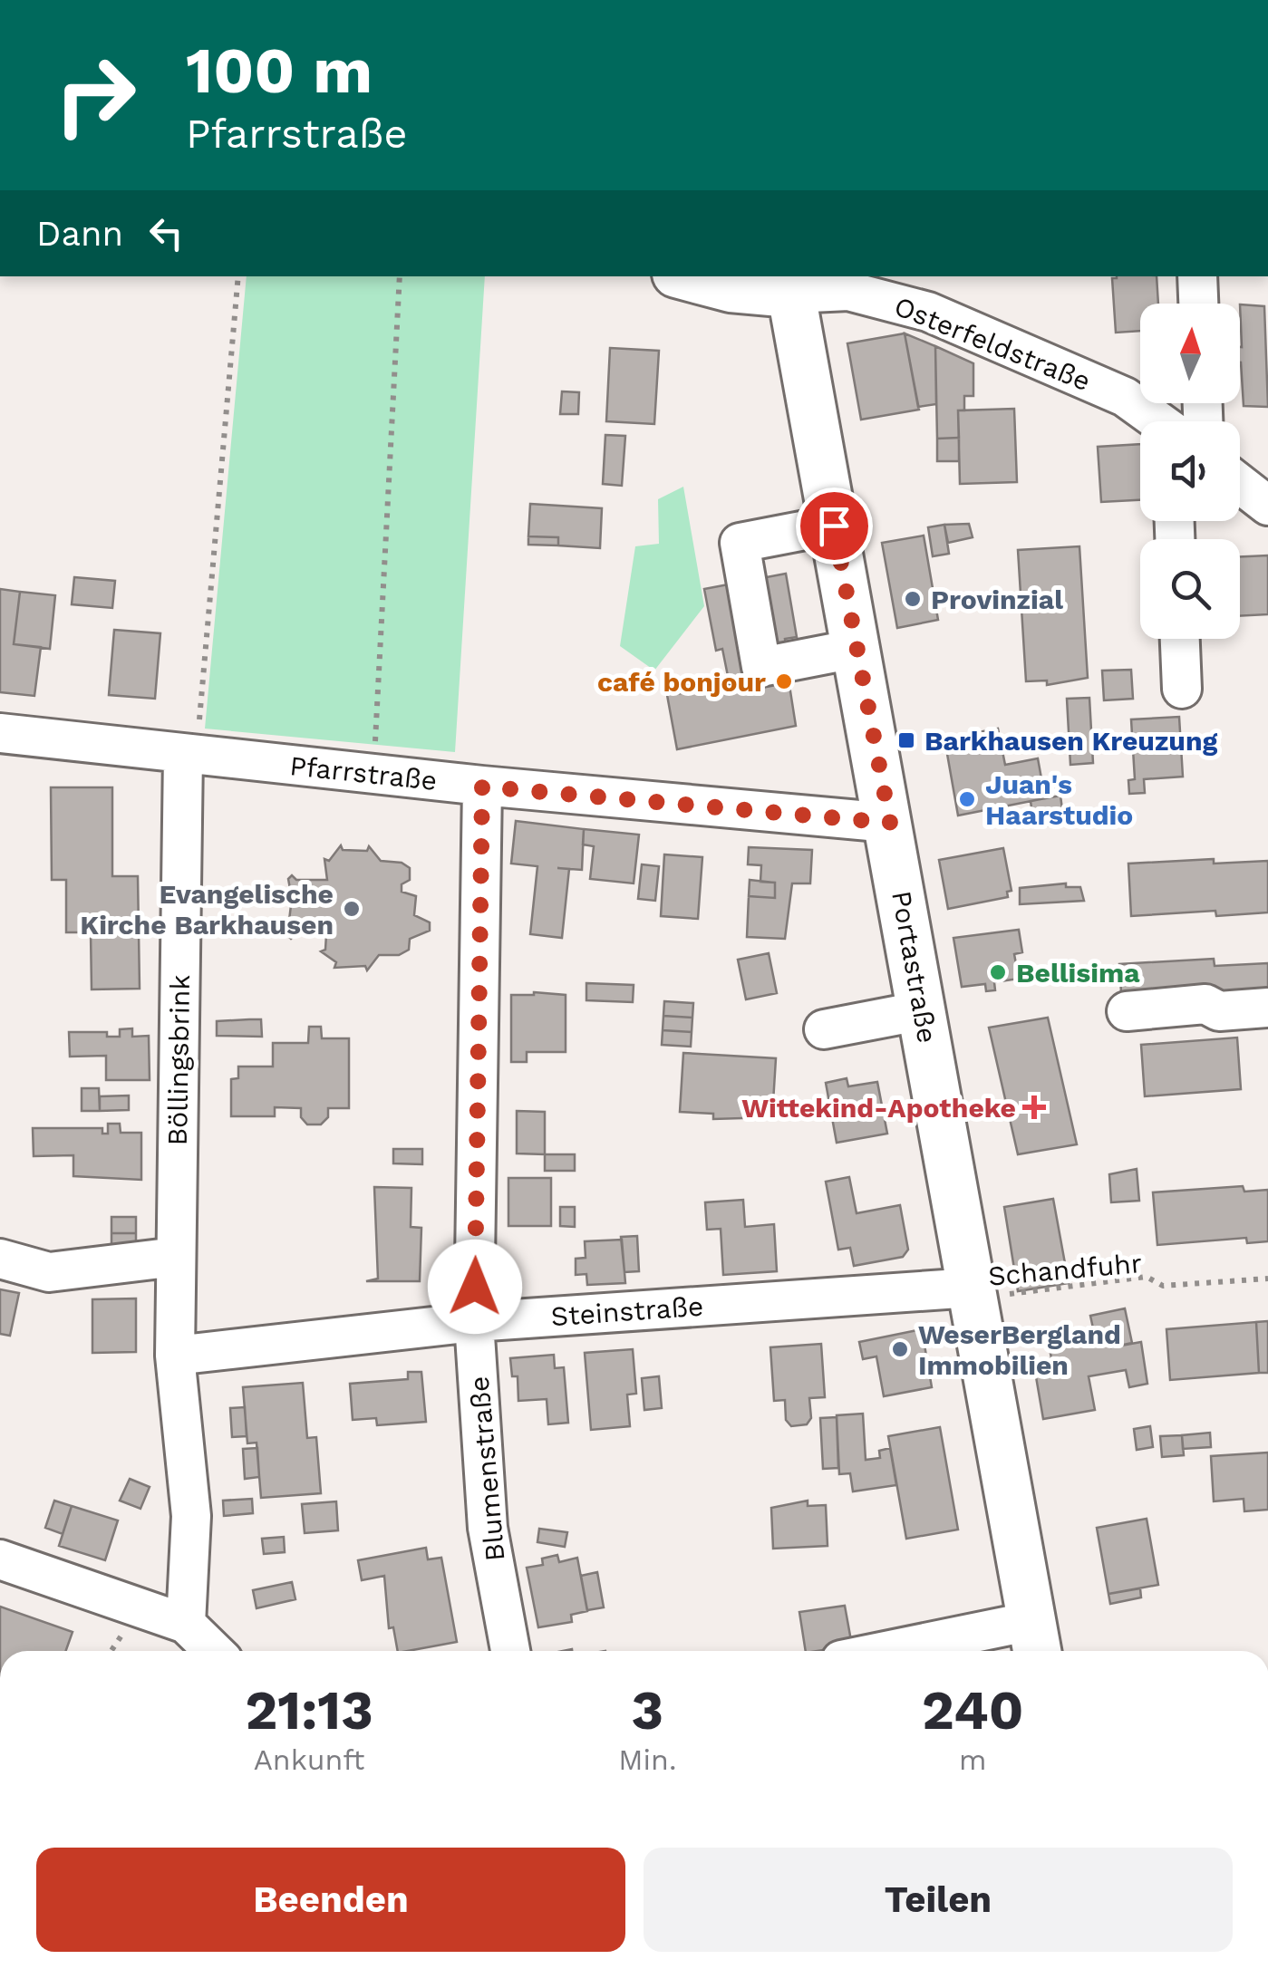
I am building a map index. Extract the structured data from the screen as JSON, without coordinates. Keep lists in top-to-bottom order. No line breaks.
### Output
{"streets":{"main road":["Portastraße"],"street":["Osterfeldstraße","Pfarrstraße","Böllingsbrink","Steinstraße","Blumenstraße"],"path":["Schandfuhr"]},"crossings":[["Osterfeldstraße","Portastraße"],["Pfarrstraße","Portastraße"],["Pfarrstraße","Böllingsbrink"],["Pfarrstraße","Blumenstraße"],["Portastraße","Schandfuhr"],["Portastraße","Steinstraße"],["Böllingsbrink","Steinstraße"],["Schandfuhr","Steinstraße"],["Steinstraße","Blumenstraße"]],"places":{"other":["Provinzial","café bonjour","Juan's Haarstudio","Evangelische Kirche Barkhausen","Bellisima","WeserBergland Immobilien"],"transit":["Barkhausen Kreuzung"],"health":["Wittekind-Apotheke"]},"north":"top","page":{"turn":["100 m","Pfarrstraße"],"then":"Dann","eta":["21:13","Ankunft","3","Min.","240","m"],"buttons":["Beenden","Teilen"]}}
